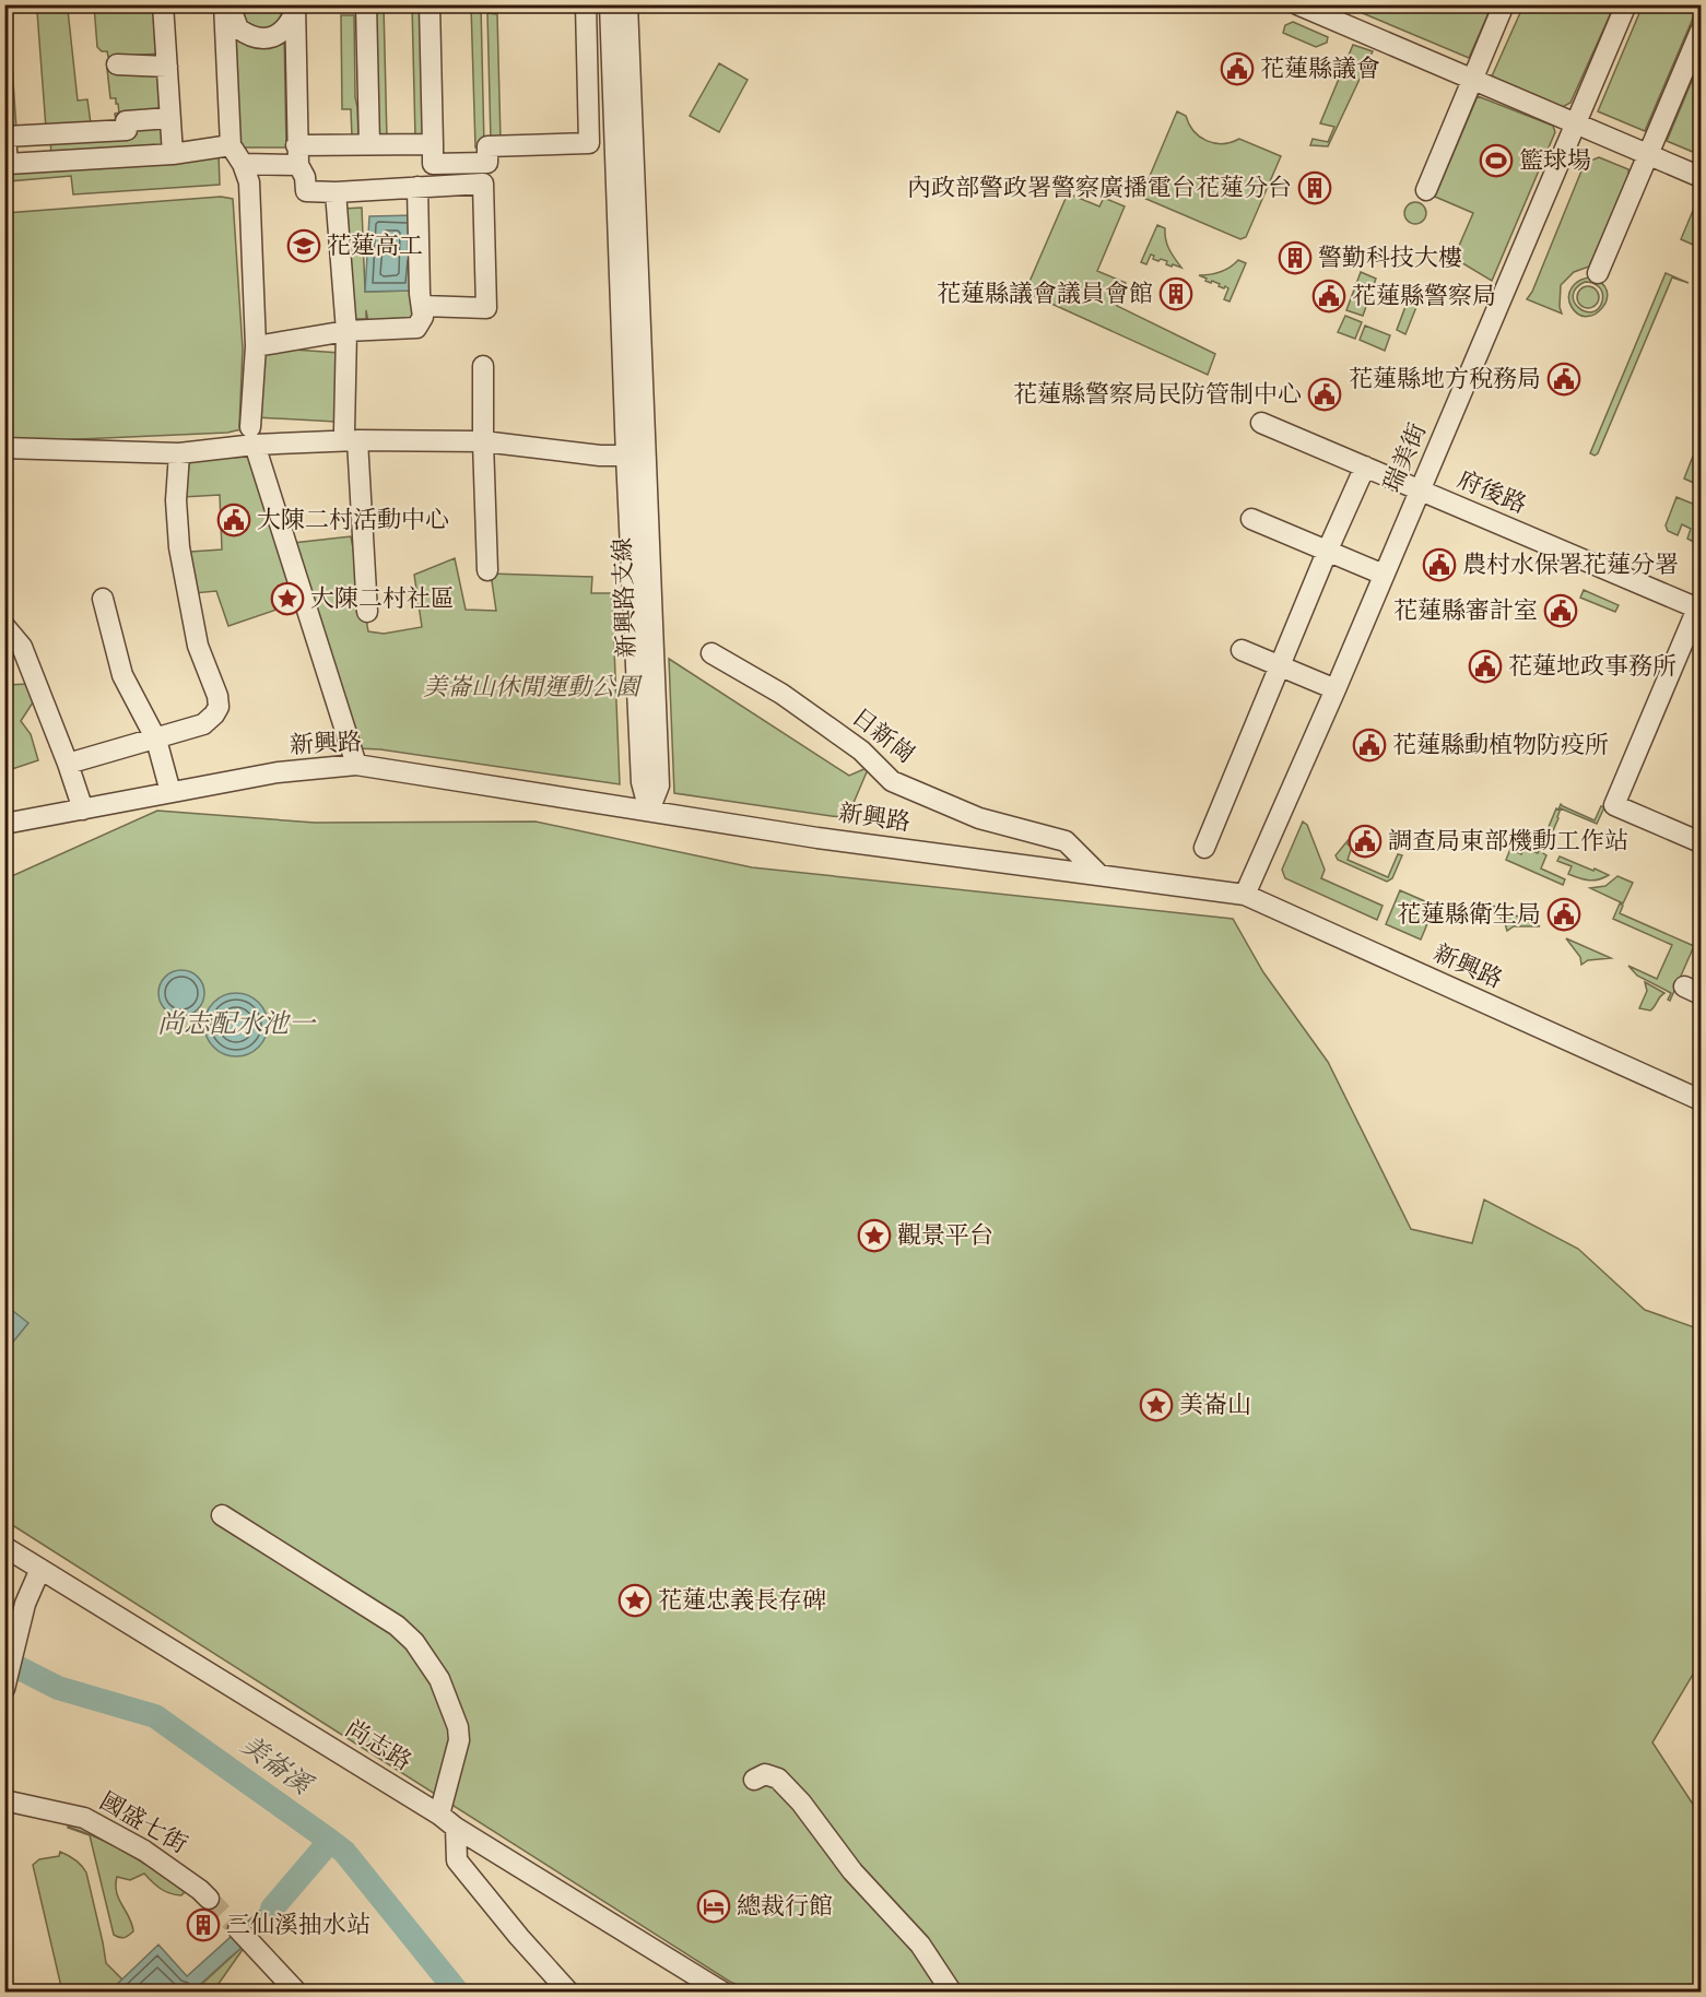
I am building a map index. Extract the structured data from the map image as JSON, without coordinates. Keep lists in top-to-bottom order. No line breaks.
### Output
{"streets":{"street":["瑞美街","府後路","新興路支線","日新崗","新興路","尚志路","國盛七街"]},"crossings":[["瑞美街","府後路"],["瑞美街","新興路"],["新興路支線","新興路"],["日新崗","新興路"]],"water":["尚志配水池一","美崙溪"],"parks":["美崙山休閒運動公園"],"places":{"public building":["花蓮縣議會","花蓮縣警察局","花蓮縣地方稅務局","花蓮縣警察局民防管制中心","大陳二村活動中心","農村水保署花蓮分署","花蓮縣審計室","花蓮地政事務所","花蓮縣動植物防疫所","調查局東部機動工作站","花蓮縣衛生局"],"sports":["籃球場"],"building":["內政部警政署警察廣播電台花蓮分台","警勤科技大樓","花蓮縣議會議員會館","三仙溪抽水站"],"school or university":["花蓮高工"],"place":["大陳二村社區","觀景平台","美崙山","花蓮忠義長存碑"],"hotel":["總裁行館"]}}
